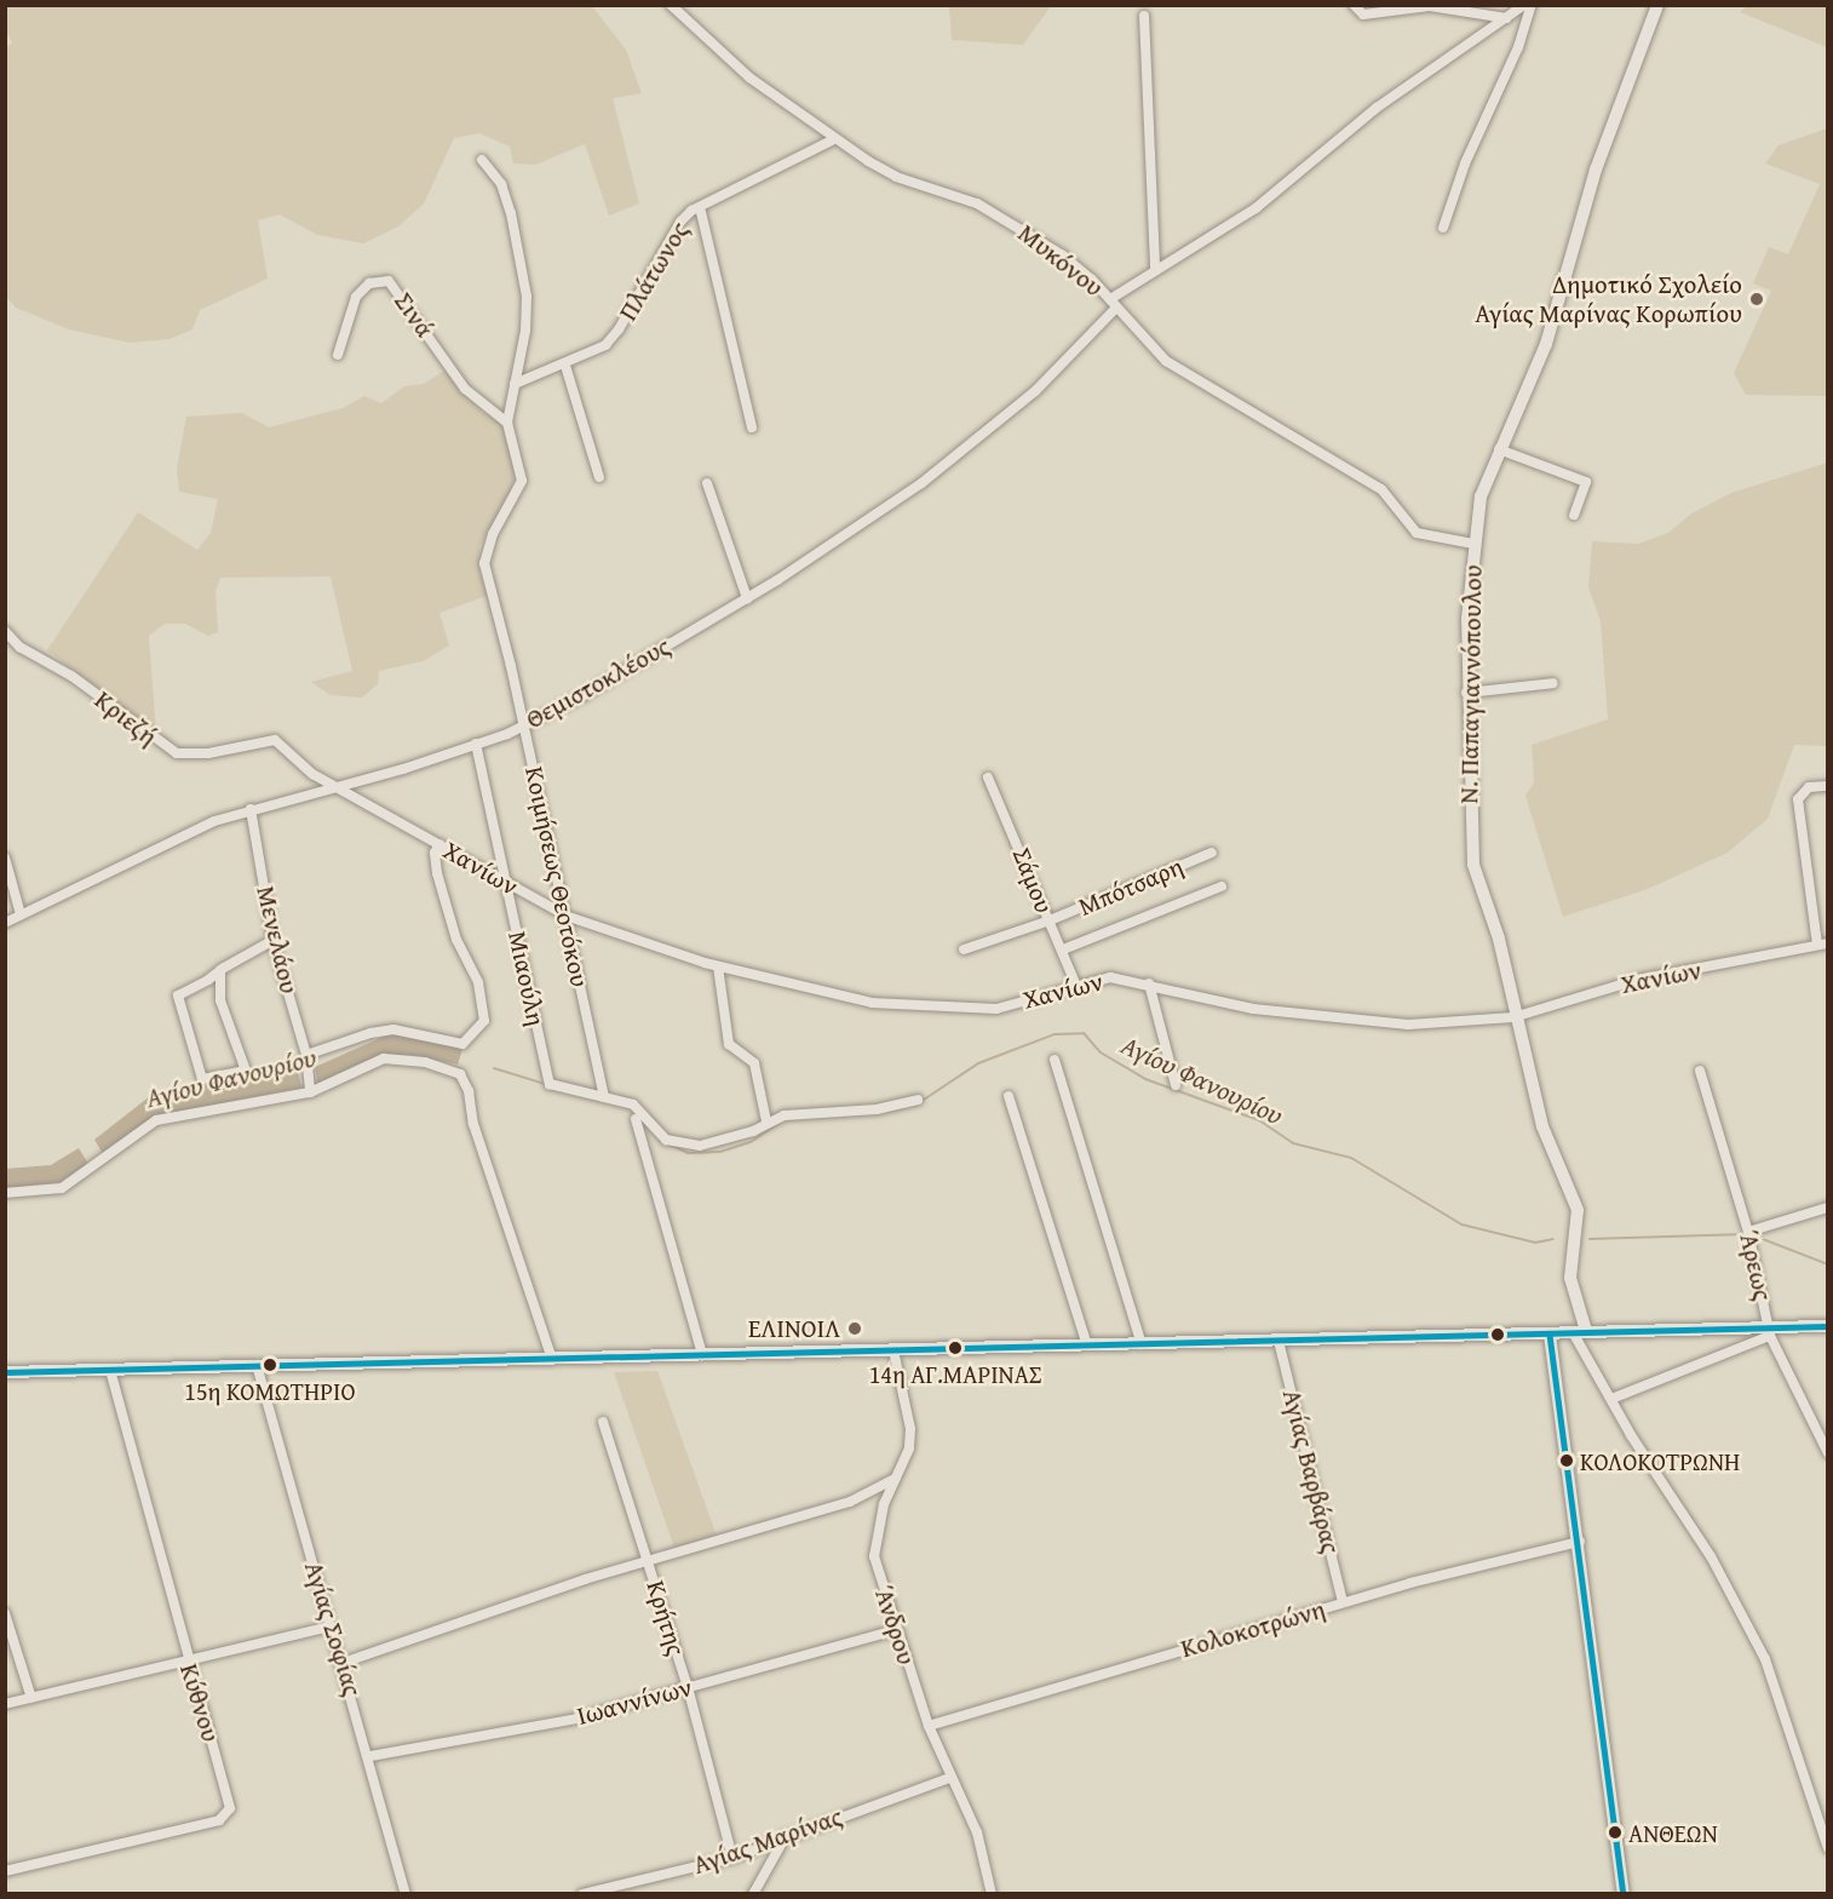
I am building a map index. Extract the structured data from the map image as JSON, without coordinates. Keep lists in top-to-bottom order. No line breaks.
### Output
{"streets":{"street":["Μυκόνου","Πλάτωνος","Σινά","Θεμιστοκλέους","Ν. Παπαγιαννόπουλου","Κριεζή","Χανίων","Κοιμήσεως Θεοτόκου","Σάμου","Μπότσαρη","Μενελάου","Μιαούλη","Άρεως","Αγίας Βαρβάρας","Κρήτης","Άνδρου","Αγίας Σοφίας","Κολοκοτρώνη","Ιωαννίνων","Κύθνου","Αγίας Μαρίνας"]},"crossings":[["Μυκόνου","Πλάτωνος"],["Μυκόνου","Θεμιστοκλέους"],["Μυκόνου","Ν. Παπαγιαννόπουλου"],["Πλάτωνος","Κοιμήσεως Θεοτόκου"],["Σινά","Κοιμήσεως Θεοτόκου"],["Θεμιστοκλέους","Κριεζή"],["Θεμιστοκλέους","Χανίων"],["Θεμιστοκλέους","Κοιμήσεως Θεοτόκου"],["Θεμιστοκλέους","Μενελάου"],["Θεμιστοκλέους","Μιαούλη"],["Ν. Παπαγιαννόπουλου","Χανίων"],["Κριεζή","Χανίων"],["Χανίων","Κοιμήσεως Θεοτόκου"],["Χανίων","Σάμου"],["Χανίων","Μιαούλη"],["Κοιμήσεως Θεοτόκου","Μιαούλη"],["Σάμου","Μπότσαρη"],["Αγίας Βαρβάρας","Κολοκοτρώνη"],["Κρήτης","Ιωαννίνων"],["Κρήτης","Αγίας Μαρίνας"],["Άνδρου","Κολοκοτρώνη"],["Άνδρου","Ιωαννίνων"],["Άνδρου","Αγίας Μαρίνας"],["Αγίας Σοφίας","Ιωαννίνων"]],"water":["Αγίου Φανουρίου"],"places":["Δημοτικό Σχολείο Αγίας Μαρίνας Κορωπίου","ΕΛΙΝΟΙΛ","14η ΑΓ.ΜΑΡΙΝΑΣ","15η ΚΟΜΩΤΗΡΙΟ","ΚΟΛΟΚΟΤΡΩΝΗ","ΑΝΘΕΩΝ"]}
